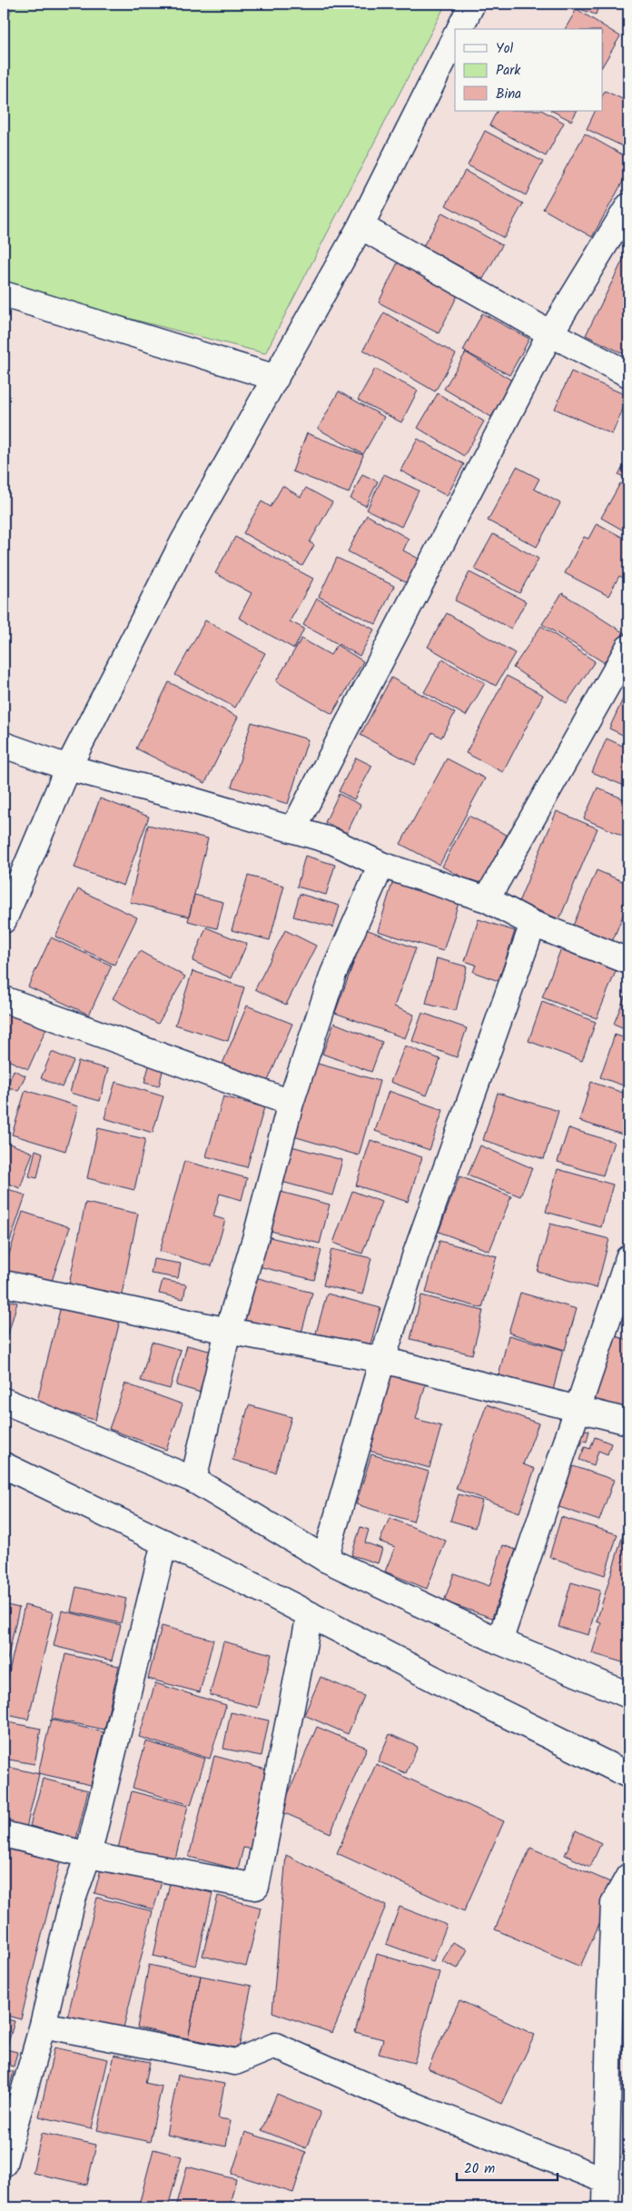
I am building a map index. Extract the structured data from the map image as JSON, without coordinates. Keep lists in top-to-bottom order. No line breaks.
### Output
{"legend":["Yol","Park","Bina"],"scale_bar":"20 m"}
